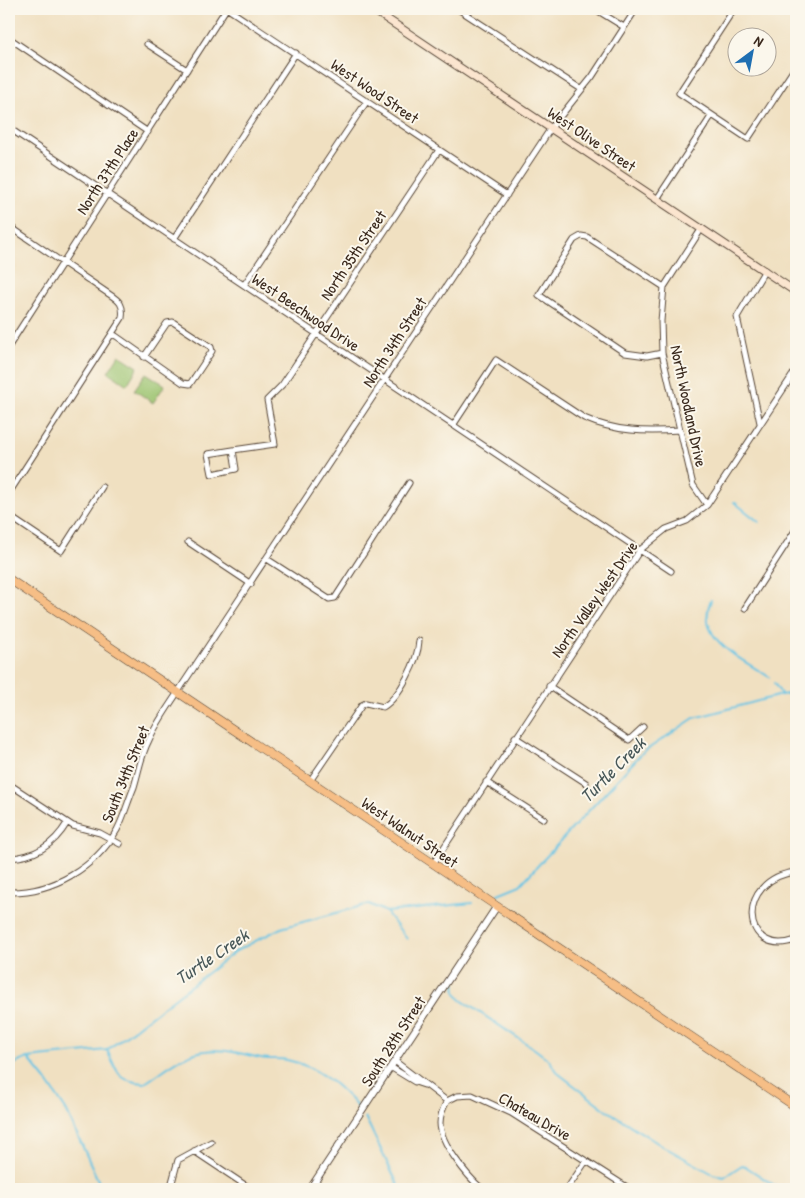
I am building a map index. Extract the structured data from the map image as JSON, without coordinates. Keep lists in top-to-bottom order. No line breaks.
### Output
{"streets":{"main road":["West Olive Street","West Walnut Street"],"street":["West Wood Street","North 37th Place","North 35th Street","West Beechwood Drive","North 34th Street","North Woodland Drive","North Valley West Drive","South 34th Street","South 28th Street","Chateau Drive"]},"crossings":[["West Wood Street","North 37th Place"],["West Wood Street","North 35th Street"],["West Wood Street","North 34th Street"],["West Olive Street","North 34th Street"],["West Olive Street","North Woodland Drive"],["North 37th Place","West Beechwood Drive"],["North 35th Street","West Beechwood Drive"],["West Beechwood Drive","North 34th Street"],["West Beechwood Drive","North Valley West Drive"],["North 34th Street","South 34th Street"],["North 34th Street","West Walnut Street"],["North Woodland Drive","North Valley West Drive"],["North Valley West Drive","West Walnut Street"],["South 34th Street","West Walnut Street"],["West Walnut Street","South 28th Street"]],"water":["Turtle Creek"],"north":"top right"}
